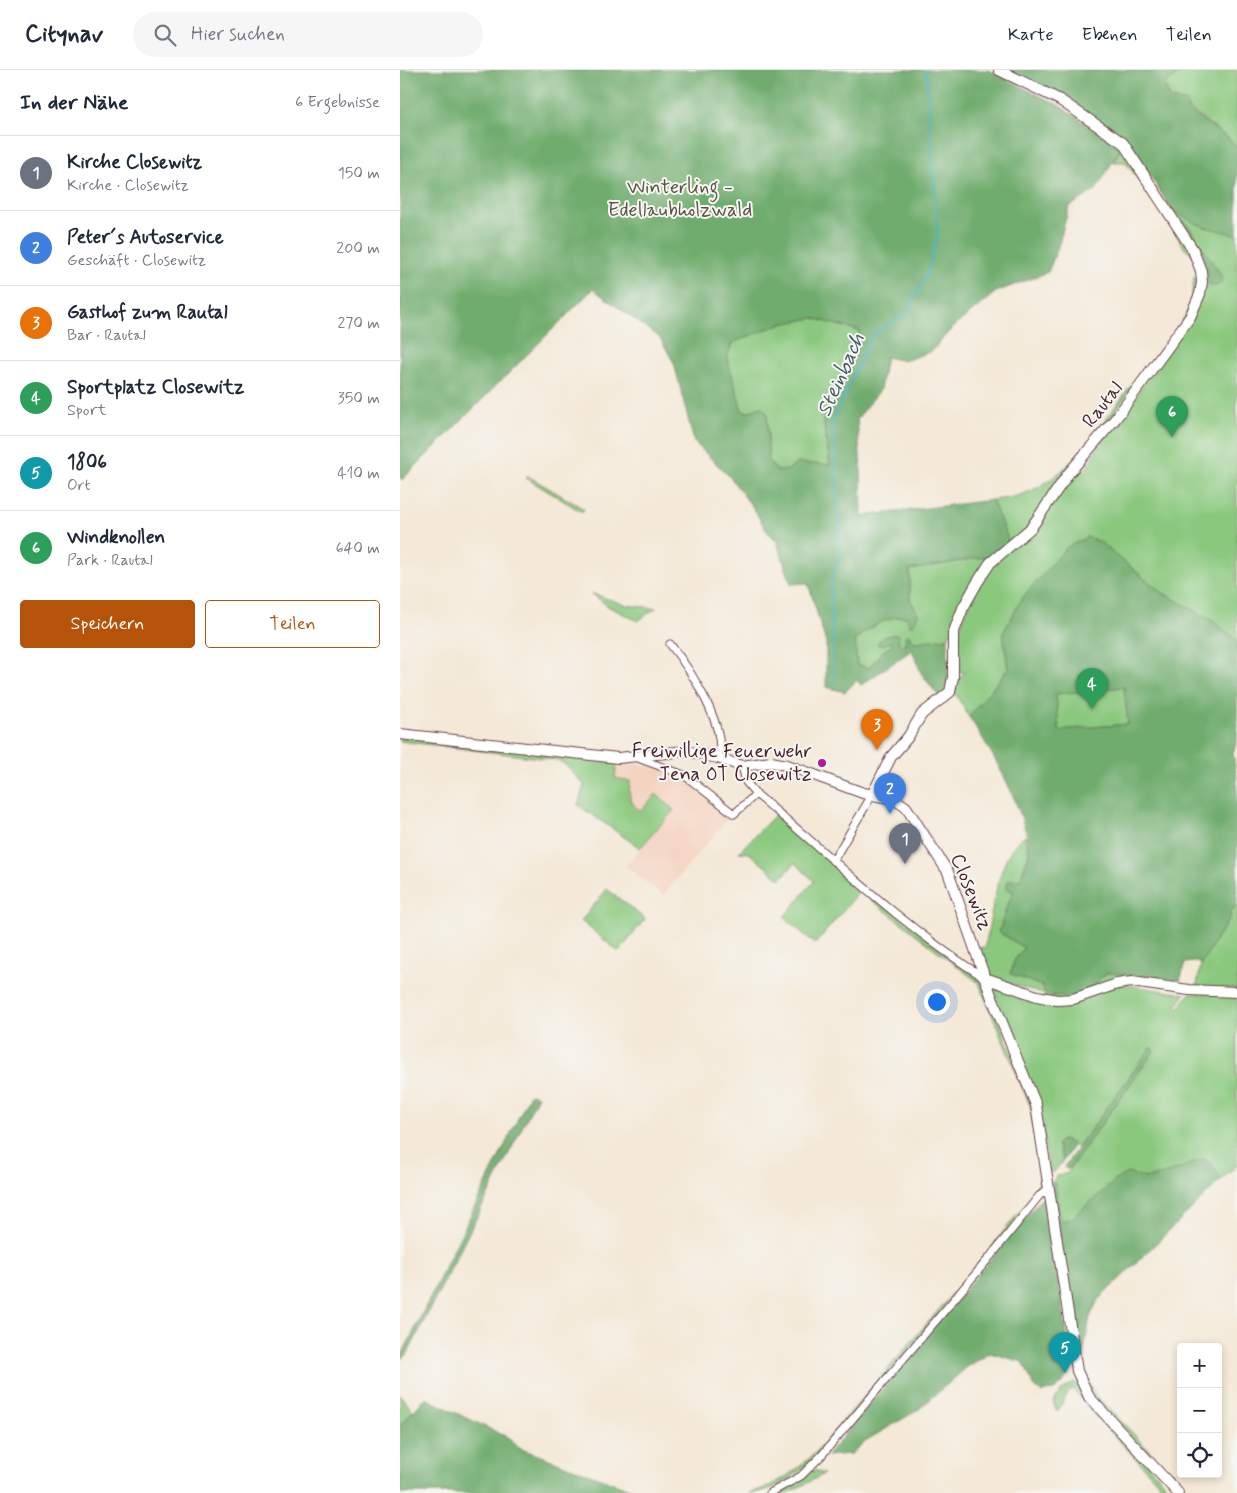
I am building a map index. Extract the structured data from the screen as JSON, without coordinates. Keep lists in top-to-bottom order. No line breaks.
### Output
{"streets":{"street":["Rautal","Closewitz"]},"crossings":[["Rautal","Closewitz"]],"water":["Steinbach"],"parks":["Winterling - Edellaubholzwald"],"places":["Freiwillige Feuerwehr Jena OT Closewitz"],"page":{"header":"Citynav","search":"Hier suchen","nav":["Karte","Ebenen","Teilen"],"heading":["In der Nähe","6 Ergebnisse"],"list":[{"mark":"1","name":"Kirche Closewitz","note":"Kirche · Closewitz","value":"150 m"},{"mark":"2","name":"Peter´s Autoservice","note":"Geschäft · Closewitz","value":"200 m"},{"mark":"3","name":"Gasthof zum Rautal","note":"Bar · Rautal","value":"270 m"},{"mark":"4","name":"Sportplatz Closewitz","note":"Sport","value":"350 m"},{"mark":"5","name":"1806","note":"Ort","value":"410 m"},{"mark":"6","name":"Windknollen","note":"Park · Rautal","value":"640 m"}],"pins":["6","4","3","2","1","5"],"buttons":["Speichern","Teilen"],"map_buttons":["+","−"]}}
